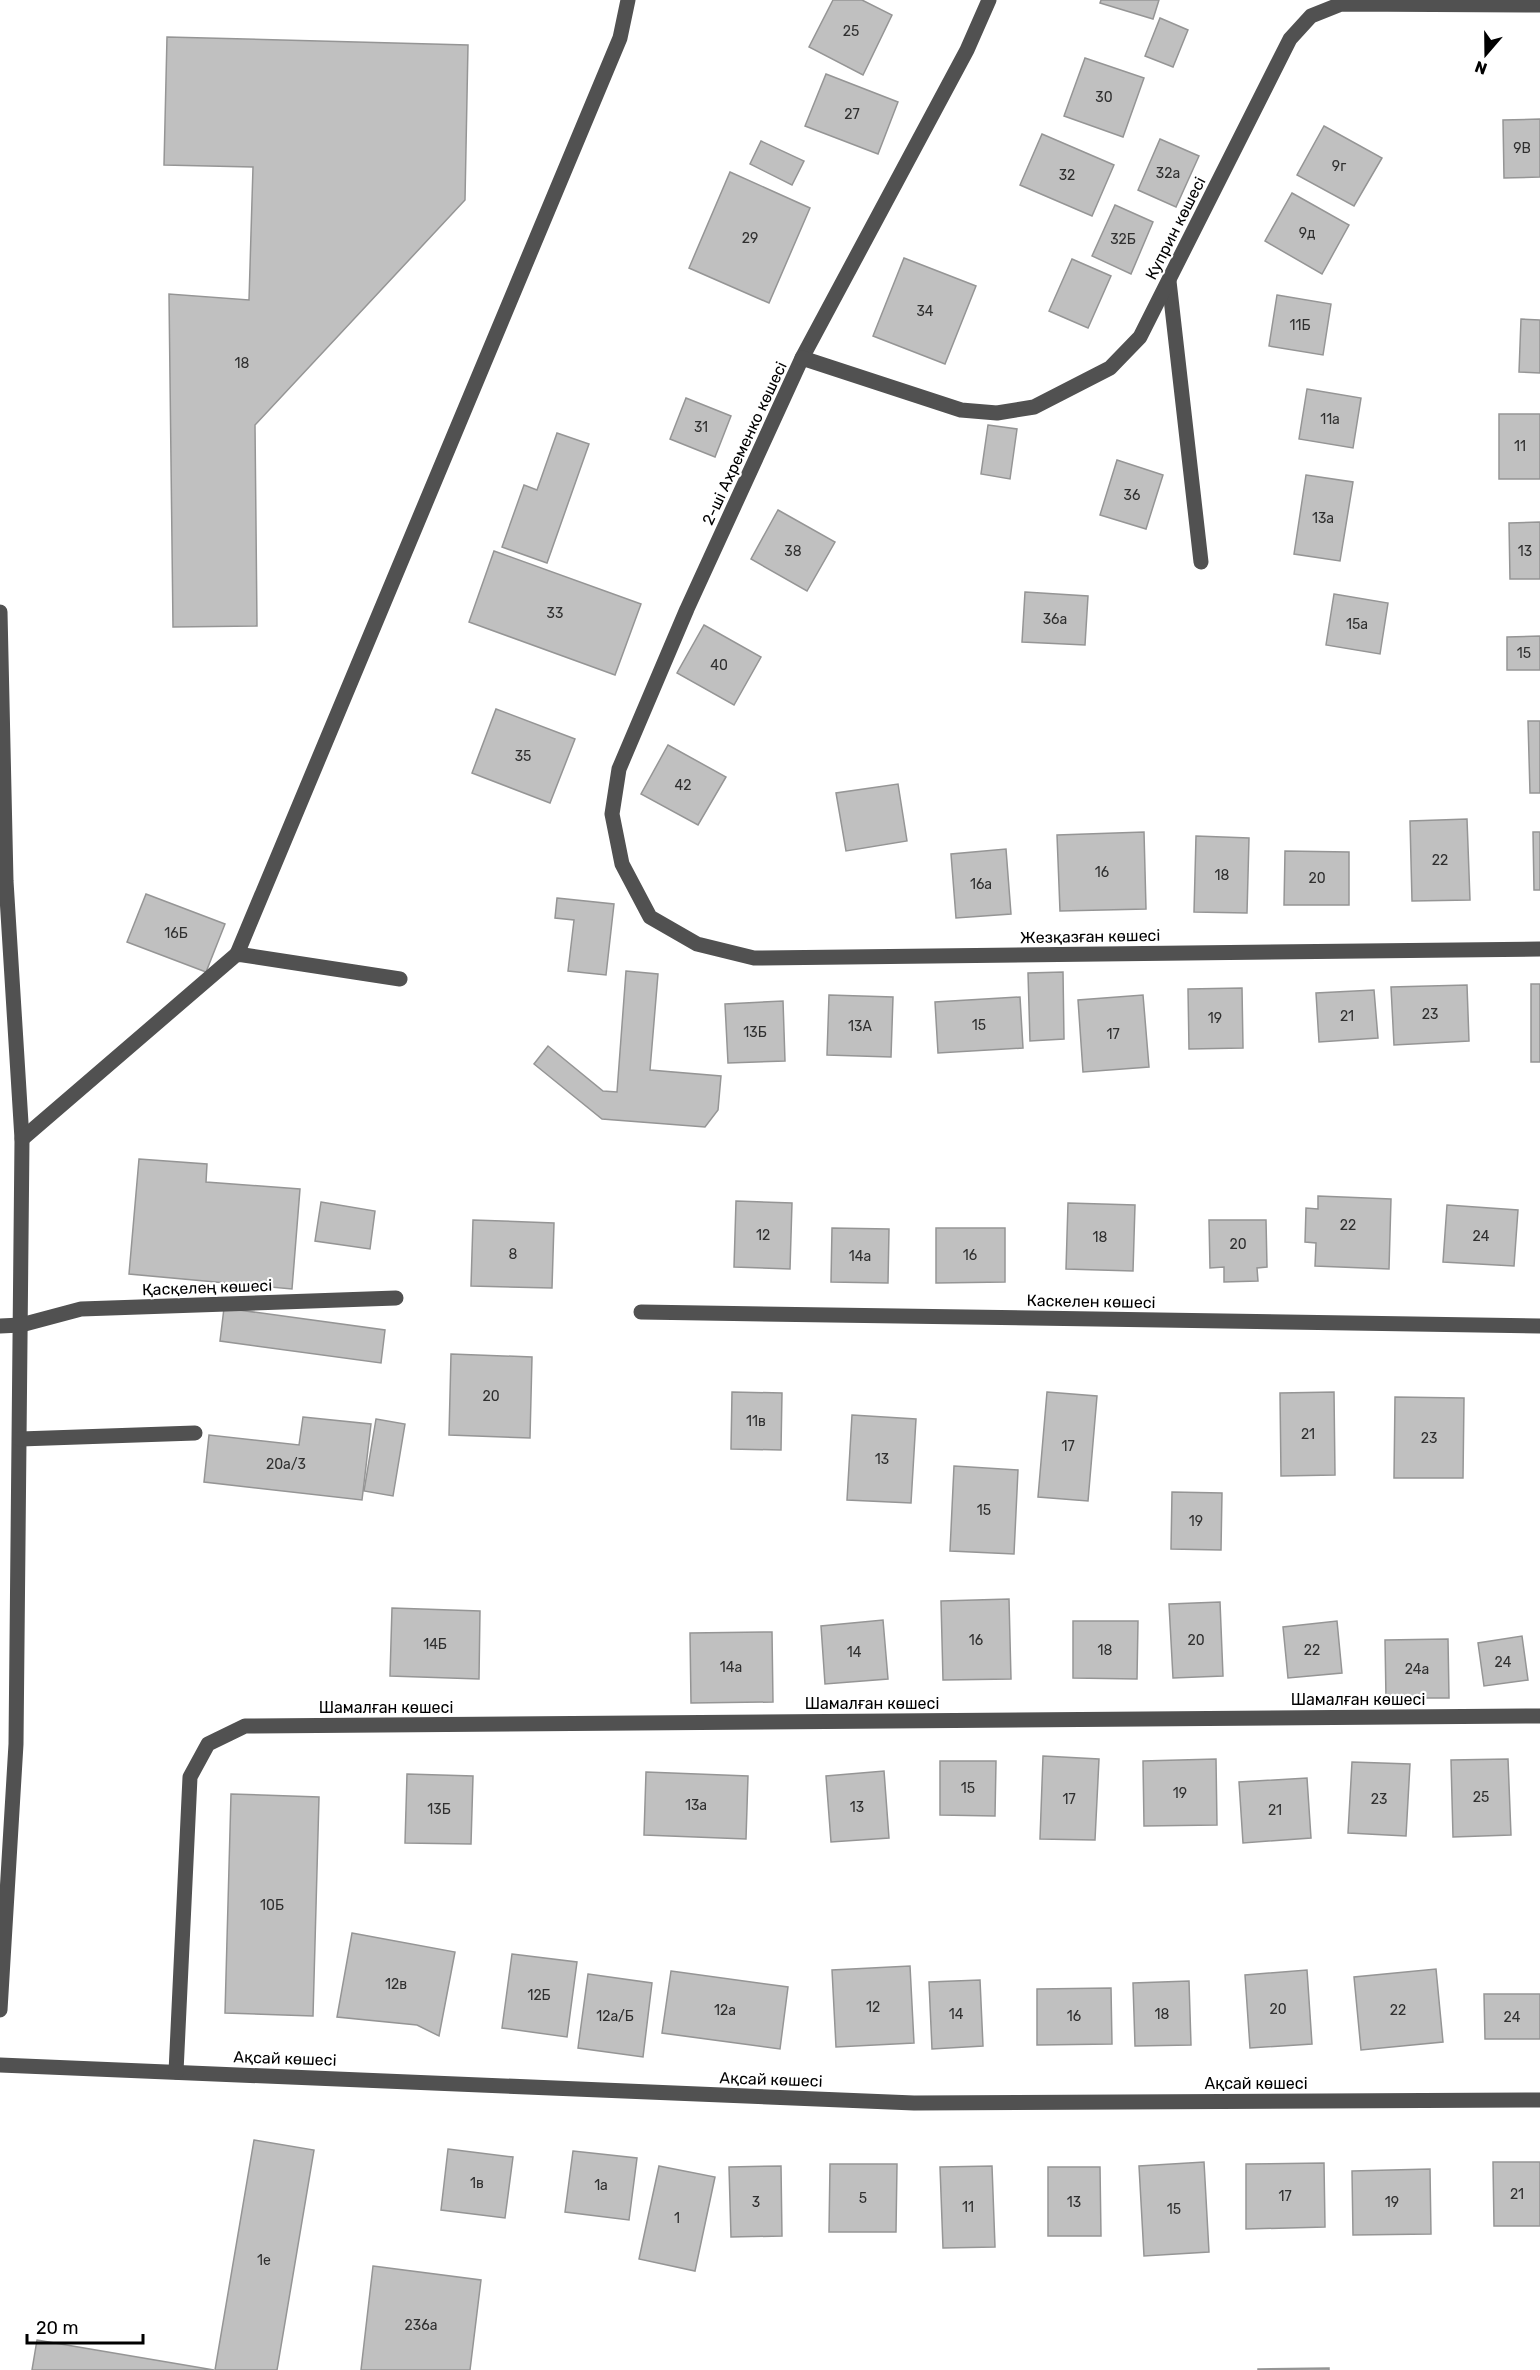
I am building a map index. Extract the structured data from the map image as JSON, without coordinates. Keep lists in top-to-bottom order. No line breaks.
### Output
{"streets":{"street":["Куприн көшесі","2-ші Ахременко көшесі","Жезқазған көшесі","Қасқелең көшесі","Каскелен көшесі","Шамалған көшесі","Ақсай көшесі"]},"crossings":[["Куприн көшесі","2-ші Ахременко көшесі"],["2-ші Ахременко көшесі","Жезқазған көшесі"],["Шамалған көшесі","Ақсай көшесі"]],"house_numbers":["25","30","27","9В","9г","32а","32","9д","29","32Б","34","11Б","18","11а","31","11","36","13а","38","13","33","36а","15а","15","40","35","42","22","16","18","20","16а","16Б","23","21","19","15","13А","13Б","17","22","12","24","18","20","8","16","14а","20","11в","21","23","17","13","20а/3","15","19","16","20","14Б","18","22","14","24","14а","24а","15","19","25","17","23","13а","13","13Б","21","10Б","12в","12Б","12","20","12а","22","14","18","12а/Б","16","24","1в","1а","21","17","5","3","13","19","11","15","1","1е","236а"],"scale_bar":"20 m","north":"bottom"}
